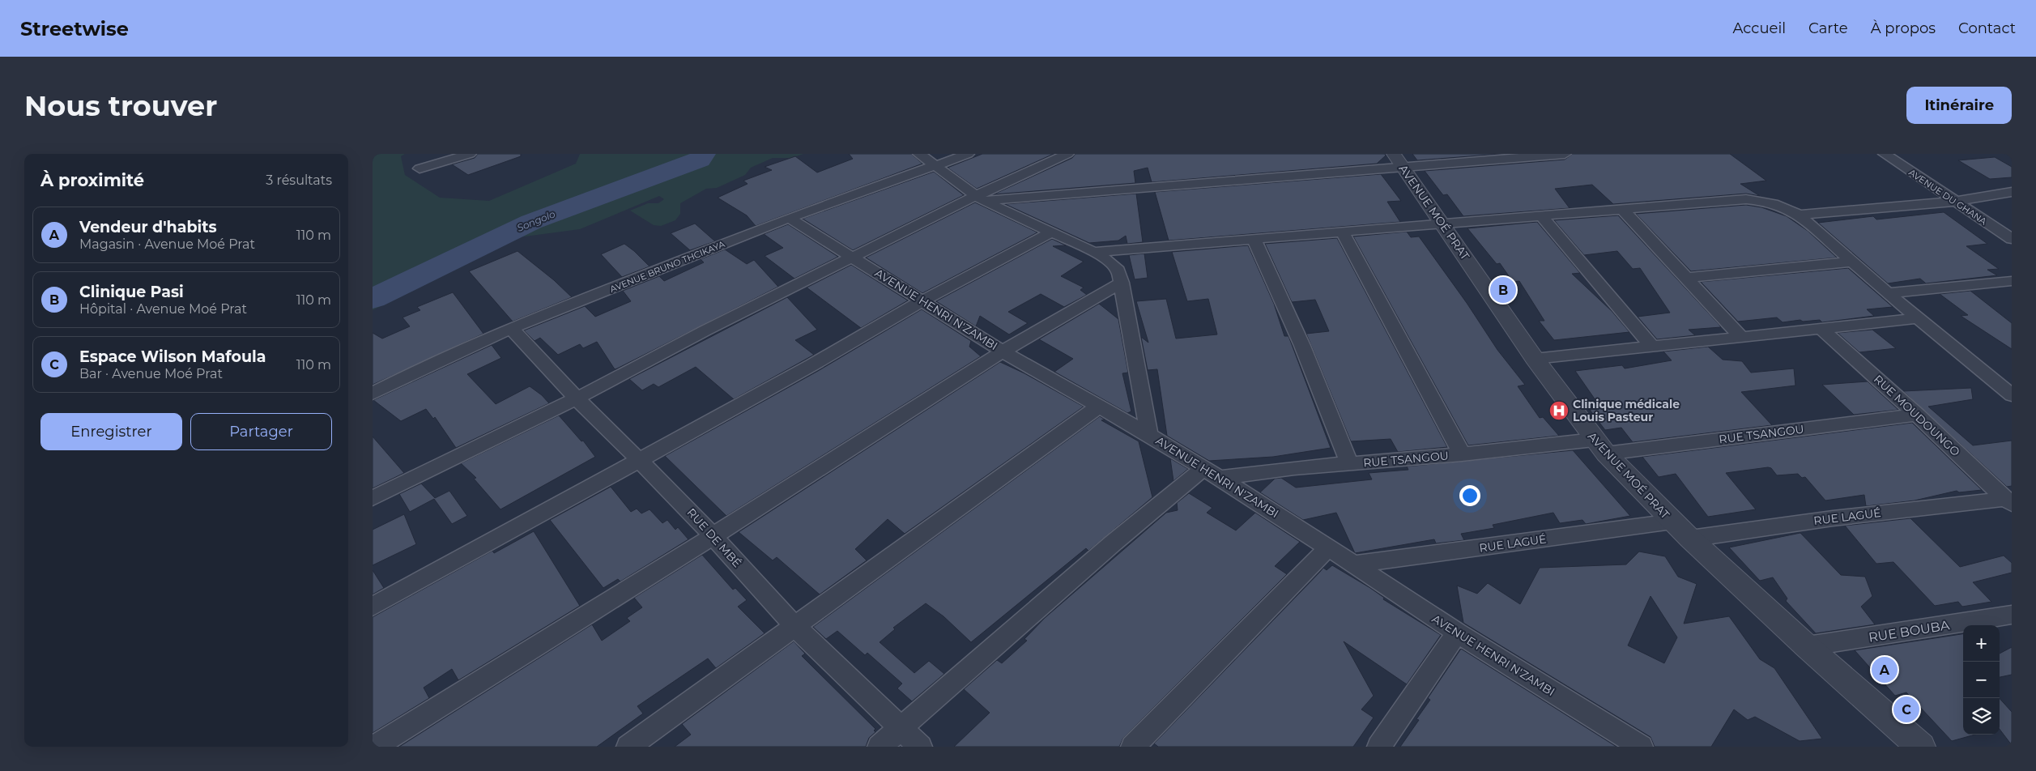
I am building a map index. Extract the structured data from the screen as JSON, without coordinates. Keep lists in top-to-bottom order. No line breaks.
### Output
{"streets":{"street":["AVENUE DU GHANA","AVENUE MOÉ PRAT","AVENUE BRUNO THCIKAYA","AVENUE HENRI N'ZAMBI","RUE MOUDOUNGO","RUE TSANGOU","RUE LAGUÉ","RUE DE MBÉ","RUE BOUBA"]},"crossings":[["AVENUE MOÉ PRAT","RUE TSANGOU"],["AVENUE MOÉ PRAT","RUE LAGUÉ"],["AVENUE MOÉ PRAT","RUE BOUBA"],["AVENUE BRUNO THCIKAYA","AVENUE HENRI N'ZAMBI"],["AVENUE BRUNO THCIKAYA","RUE DE MBÉ"],["AVENUE HENRI N'ZAMBI","RUE TSANGOU"],["AVENUE HENRI N'ZAMBI","RUE LAGUÉ"],["RUE MOUDOUNGO","RUE TSANGOU"],["RUE MOUDOUNGO","RUE LAGUÉ"]],"water":["Songolo"],"places":{"hospital":["Clinique médicale Louis Pasteur"]},"page":{"header":"Streetwise","nav":["Accueil","Carte","À propos","Contact"],"buttons":["Itinéraire",["Enregistrer","Partager"]],"title":"Nous trouver","heading":["À proximité","3 résultats"],"list":[{"mark":"A","name":"Vendeur d'habits","note":"Magasin · Avenue Moé Prat","value":"110 m"},{"mark":"B","name":"Clinique Pasi","note":"Hôpital · Avenue Moé Prat","value":"110 m"},{"mark":"C","name":"Espace Wilson Mafoula","note":"Bar · Avenue Moé Prat","value":"110 m"}],"pins":["B","A","C"],"map_buttons":["+","−"]}}
